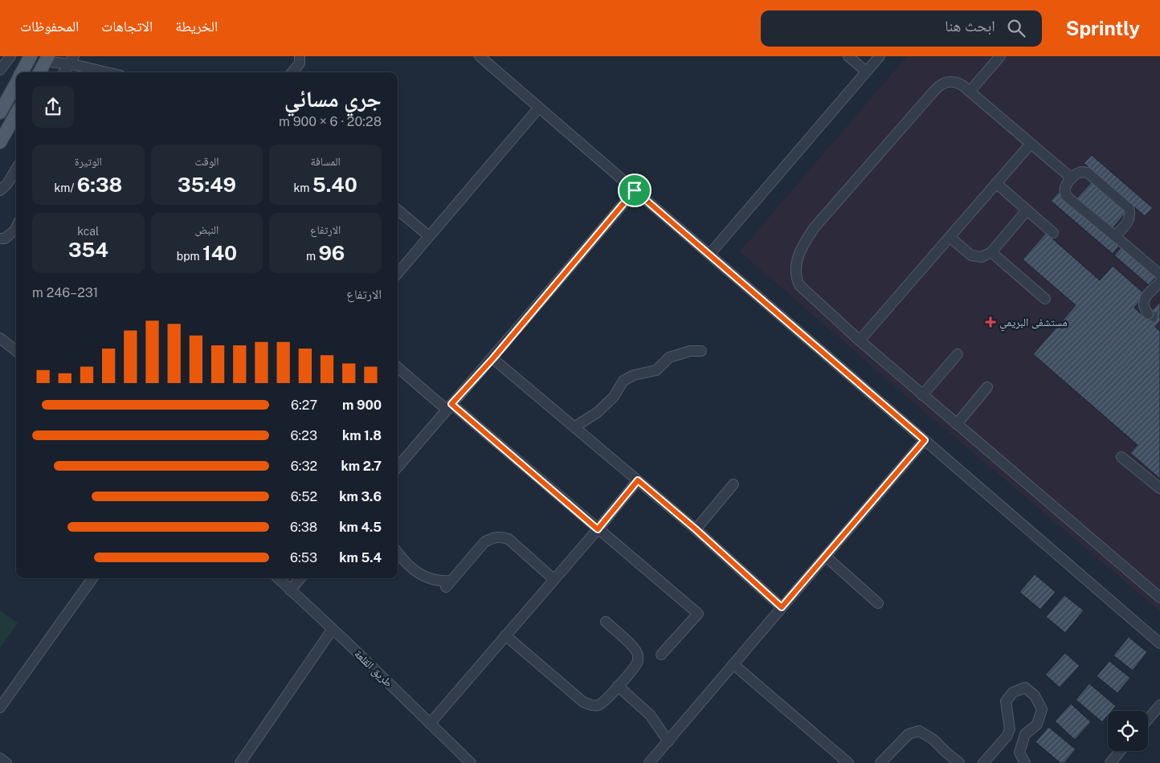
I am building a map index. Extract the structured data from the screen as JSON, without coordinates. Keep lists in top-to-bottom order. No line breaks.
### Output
{"streets":{"street":["طريق القلعة"]},"places":{"health":["مستشفى البريمي"]},"page":{"header":"Sprintly","search":"ابحث هنا","nav":["الخريطة","الاتجاهات","المحفوظات"],"heading":["جري مسائي","20:28 · 6 × 900 m"],"stats":[["المسافة","5.40 km"],["الوقت","35:49"],["الوتيرة","6:38 /km"],["الارتفاع","96 m"],["النبض","140 bpm"],["kcal","354"]],"chart":["الارتفاع","231–246 m"],"list":[{"name":"900 m","note":"6:27"},{"name":"1.8 km","note":"6:23"},{"name":"2.7 km","note":"6:32"},{"name":"3.6 km","note":"6:52"},{"name":"4.5 km","note":"6:38"},{"name":"5.4 km","note":"6:53"}]}}
